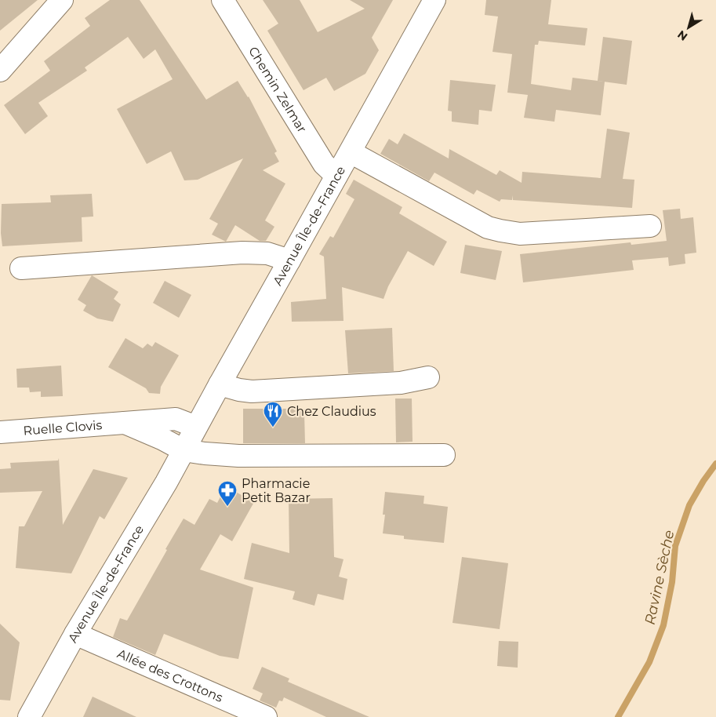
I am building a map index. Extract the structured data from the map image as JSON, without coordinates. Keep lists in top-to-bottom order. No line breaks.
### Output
{"streets":{"street":["Chemin Zelmar","Avenue Île-de-France","Ruelle Clovis","Allée des Crottons"]},"crossings":[["Chemin Zelmar","Avenue Île-de-France"],["Avenue Île-de-France","Ruelle Clovis"],["Avenue Île-de-France","Allée des Crottons"]],"water":["Ravine Sèche"],"places":{"restaurant":["Chez Claudius"],"pharmacy":["Pharmacie Petit Bazar"]},"north":"bottom left"}
